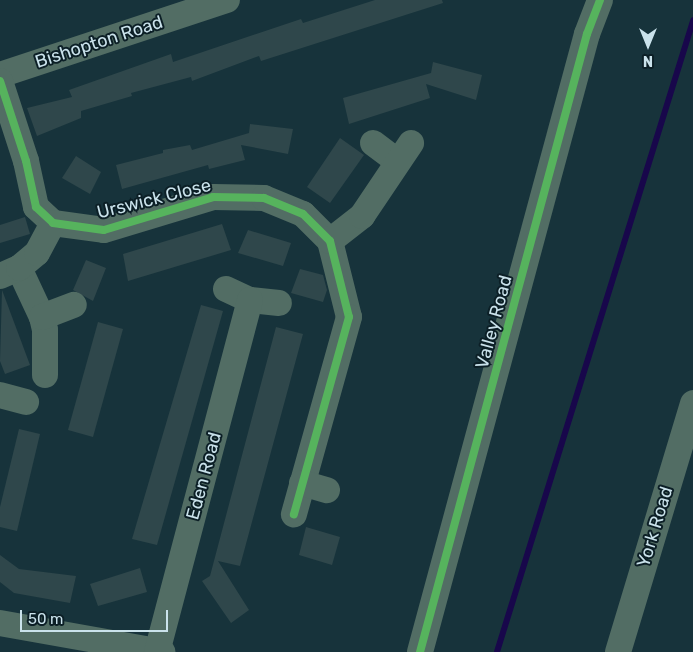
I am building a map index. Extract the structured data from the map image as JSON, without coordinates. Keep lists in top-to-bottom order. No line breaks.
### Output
{"streets":{"street":["Bishopton Road","Urswick Close","Valley Road","Eden Road","York Road"]},"scale_bar":"50 m","north":"bottom"}
